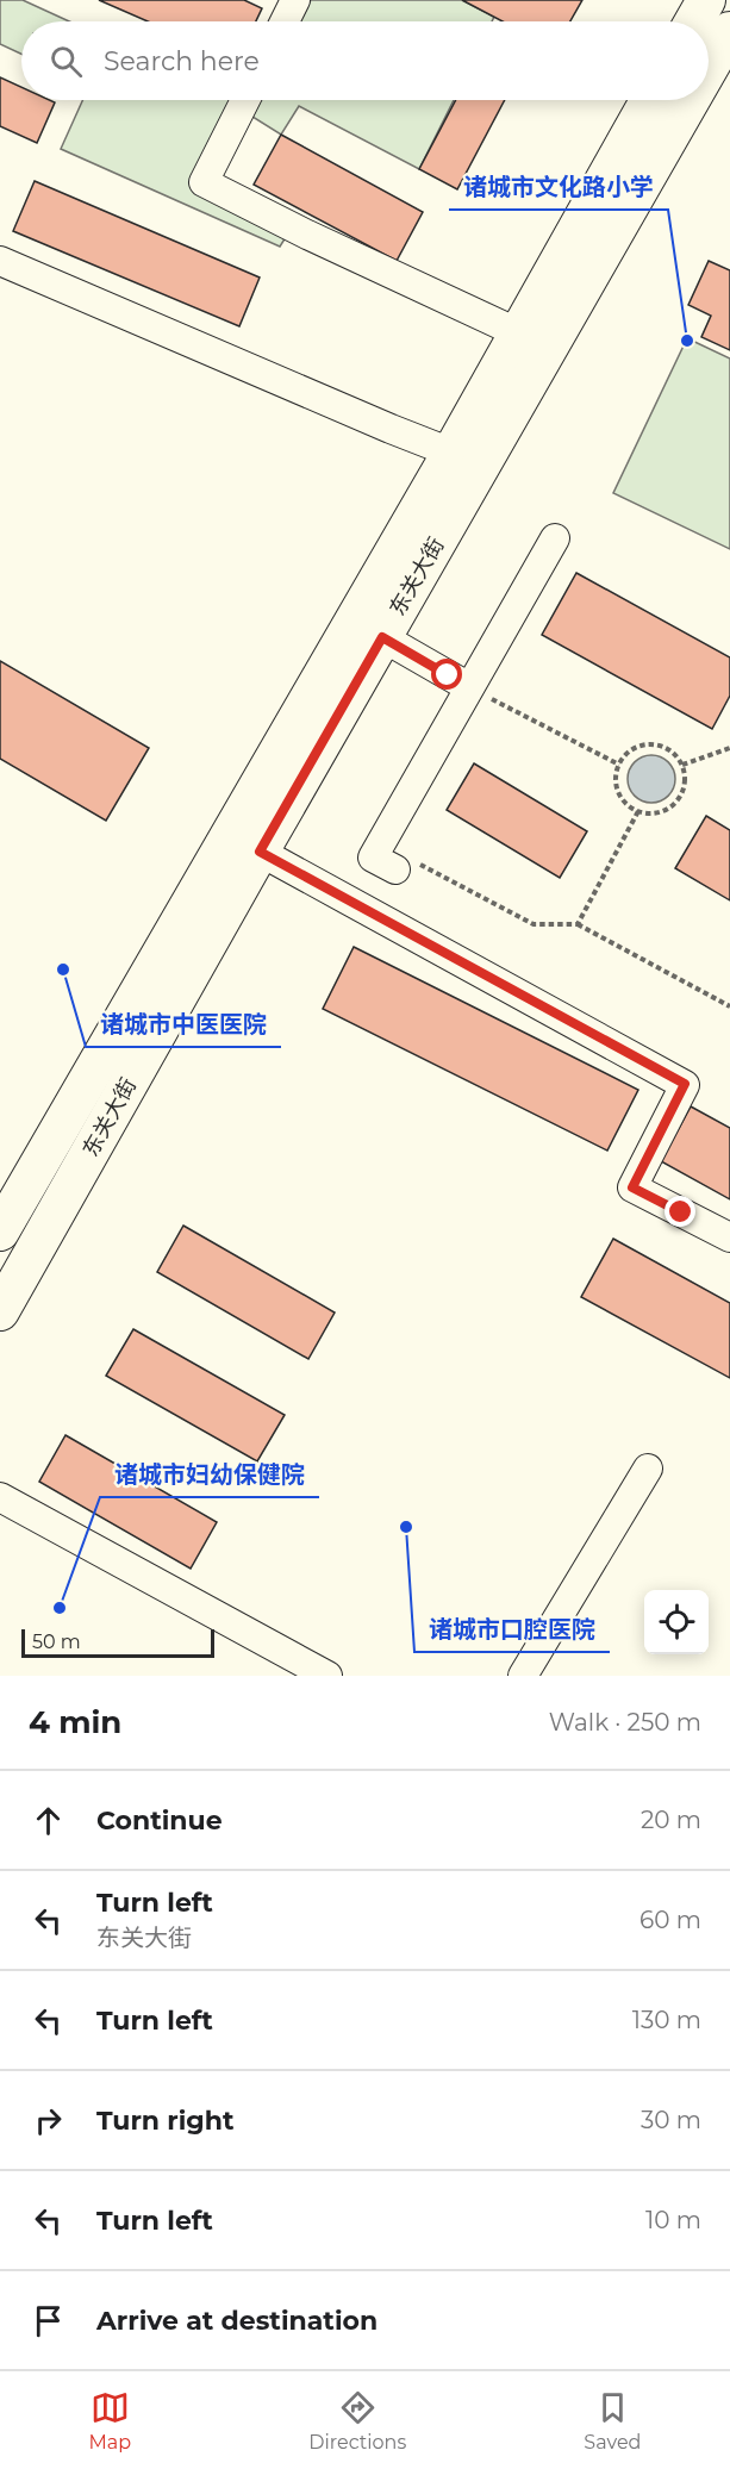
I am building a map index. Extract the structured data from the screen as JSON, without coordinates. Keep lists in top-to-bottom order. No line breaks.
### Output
{"streets":{"main road":["东关大街"]},"places":["诸城市文化路小学","诸城市中医医院","诸城市口腔医院","诸城市妇幼保健院"],"scale_bar":"50 m","page":{"search":"Search here","scale":"50 m","heading":["4 min","Walk · 250 m"],"list":[["Continue","20 m"],["Turn left","东关大街","60 m"],["Turn left","130 m"],["Turn right","30 m"],["Turn left","10 m"],"Arrive at destination"],"nav":["Map","Directions","Saved"]}}
